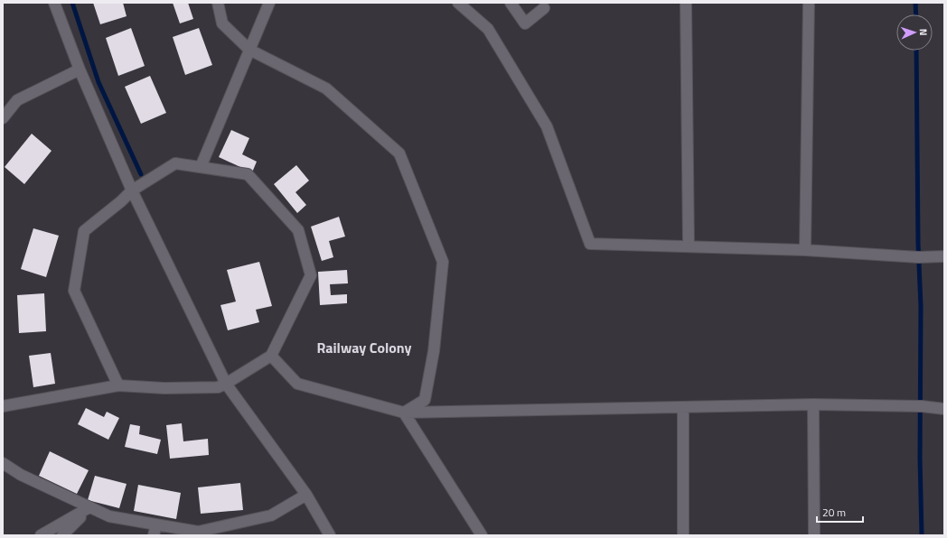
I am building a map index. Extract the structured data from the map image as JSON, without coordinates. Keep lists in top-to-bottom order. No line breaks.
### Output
{"districts":["Railway Colony"],"scale_bar":"20 m","north":"right"}
